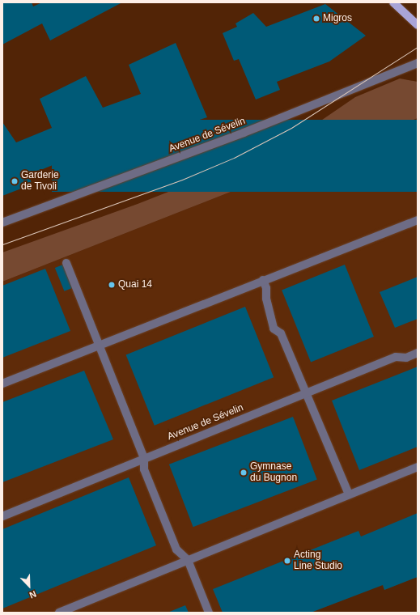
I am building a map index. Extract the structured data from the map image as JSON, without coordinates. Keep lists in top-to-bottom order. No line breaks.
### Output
{"streets":{"street":["Avenue de Sévelin"]},"places":["Migros","Garderie de Tivoli","Quai 14","Gymnase du Bugnon","Acting Line Studio"],"north":"bottom right"}
